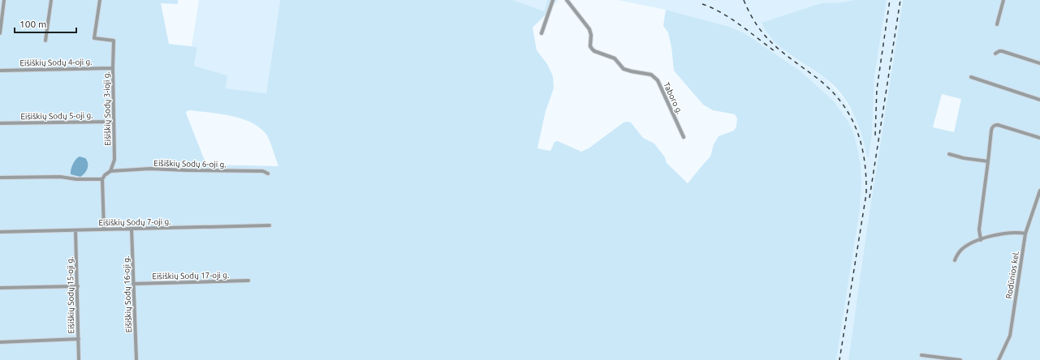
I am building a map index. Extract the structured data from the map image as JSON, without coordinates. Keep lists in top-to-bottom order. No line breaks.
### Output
{"streets":{"street":["Eišiškių Sodų 4-oji g.","Taboro g.","Eišiškių Sodų 3-ioji g.","Eišiškių Sodų 5-oji g.","Eišiškių Sodų 6-oji g.","Eišiškių Sodų 7-oji g.","Rodūnios kel.","Eišiškių Sodų 17-oji g.","Eišiškių Sodų 16-oji g.","Eišiškių Sodų 15-oji g."]},"crossings":[["Eišiškių Sodų 4-oji g.","Eišiškių Sodų 3-ioji g."],["Eišiškių Sodų 3-ioji g.","Eišiškių Sodų 5-oji g."],["Eišiškių Sodų 3-ioji g.","Eišiškių Sodų 6-oji g."],["Eišiškių Sodų 7-oji g.","Eišiškių Sodų 16-oji g."],["Eišiškių Sodų 7-oji g.","Eišiškių Sodų 15-oji g."],["Eišiškių Sodų 17-oji g.","Eišiškių Sodų 16-oji g."]],"scale_bar":"100 m"}
